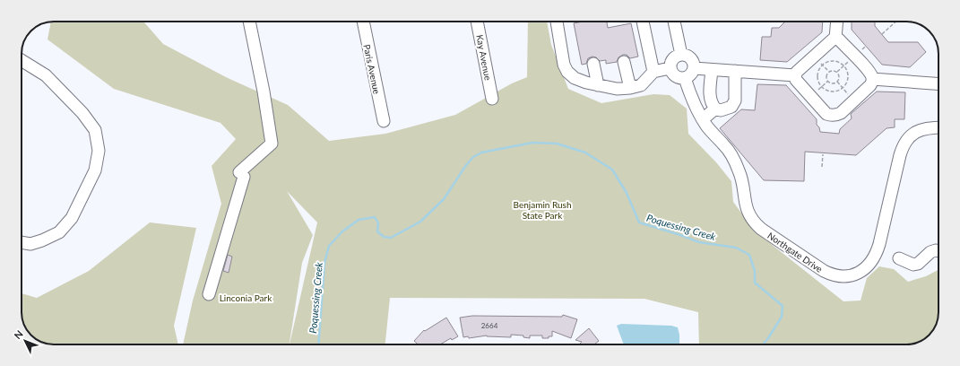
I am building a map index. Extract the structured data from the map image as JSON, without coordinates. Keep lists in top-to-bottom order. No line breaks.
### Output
{"streets":{"street":["Kay Avenue","Paris Avenue","Northgate Drive"]},"water":["Poquessing Creek"],"parks":["Benjamin Rush State Park","Linconia Park"],"house_numbers":["2664"],"north":"top left"}
